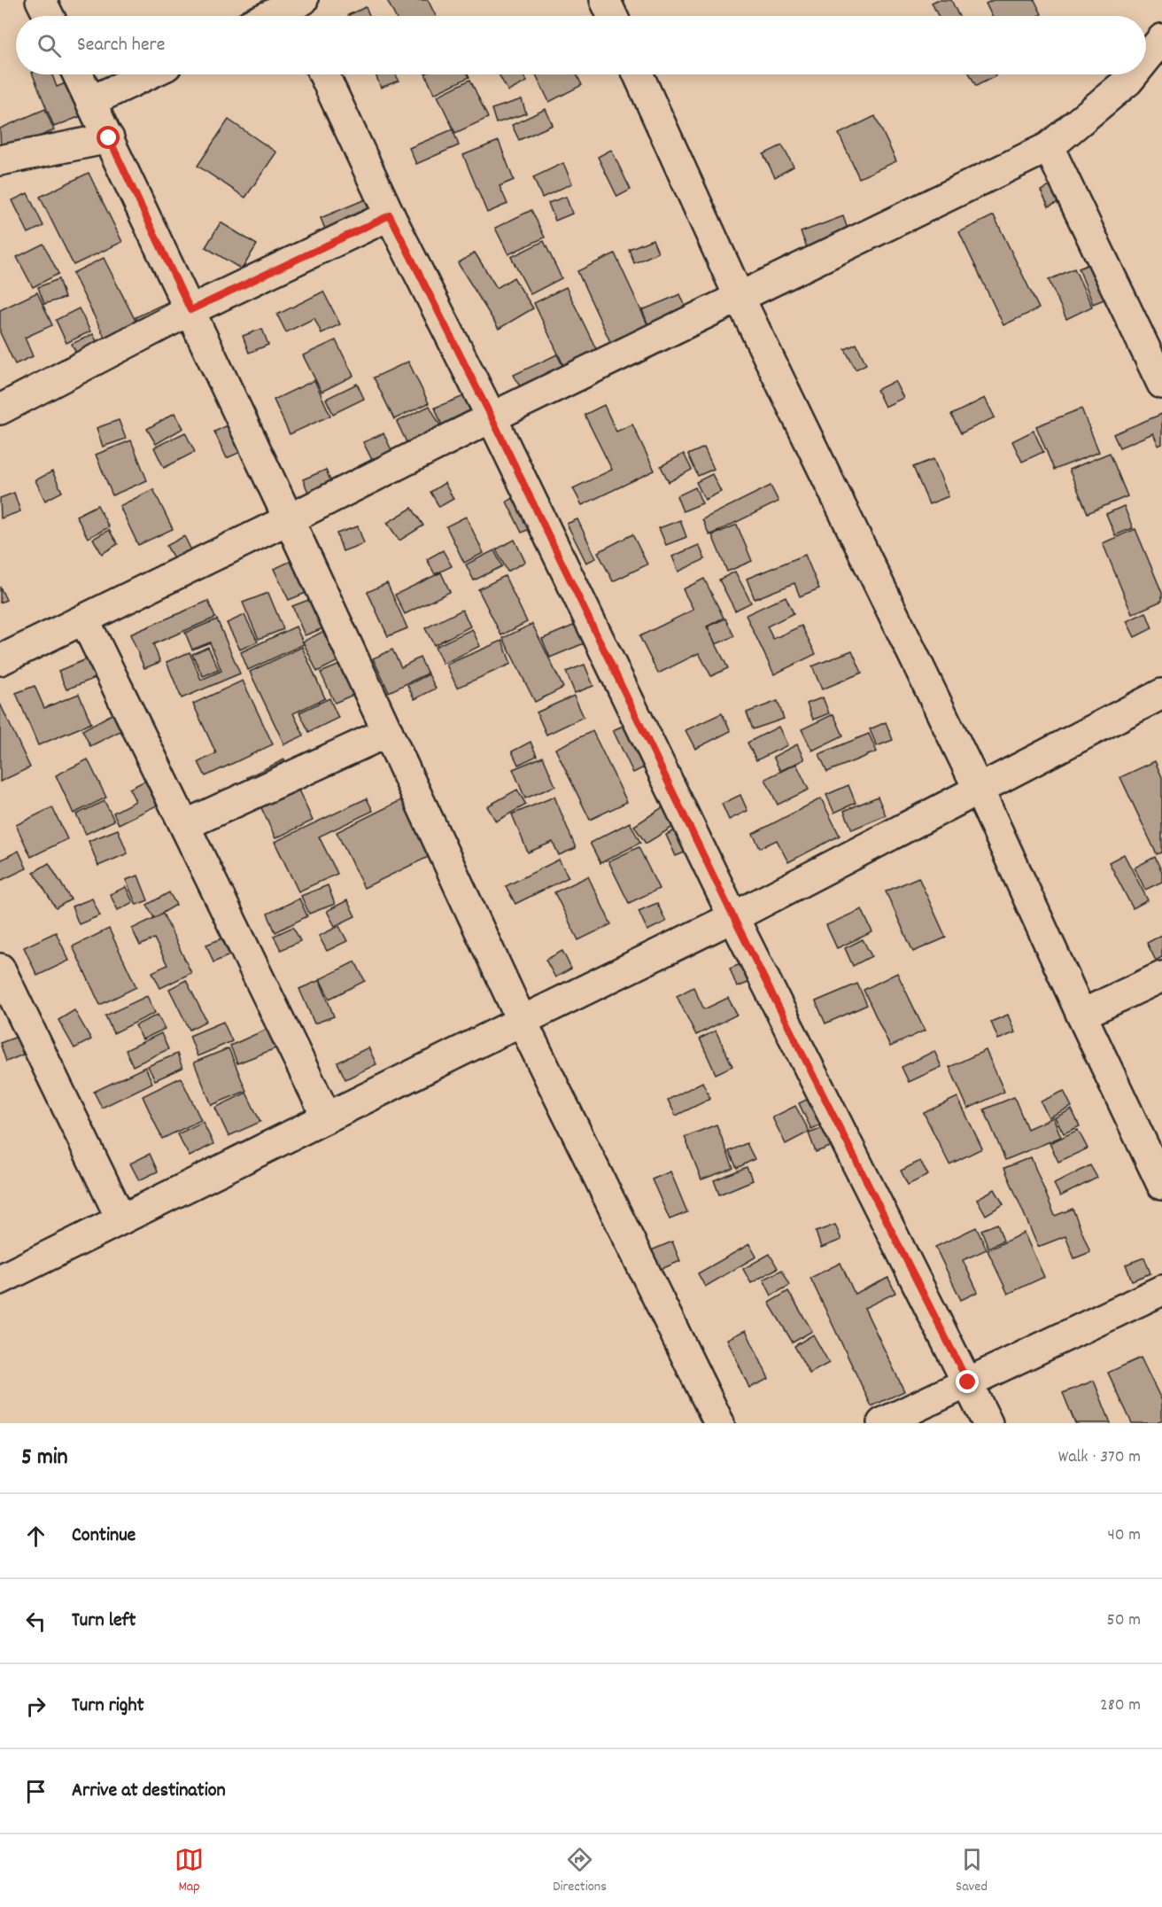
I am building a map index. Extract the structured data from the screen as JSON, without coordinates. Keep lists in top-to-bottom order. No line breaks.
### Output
{"page":{"search":"Search here","heading":["5 min","Walk · 370 m"],"list":[["Continue","40 m"],["Turn left","50 m"],["Turn right","280 m"],"Arrive at destination"],"nav":["Map","Directions","Saved"]}}
